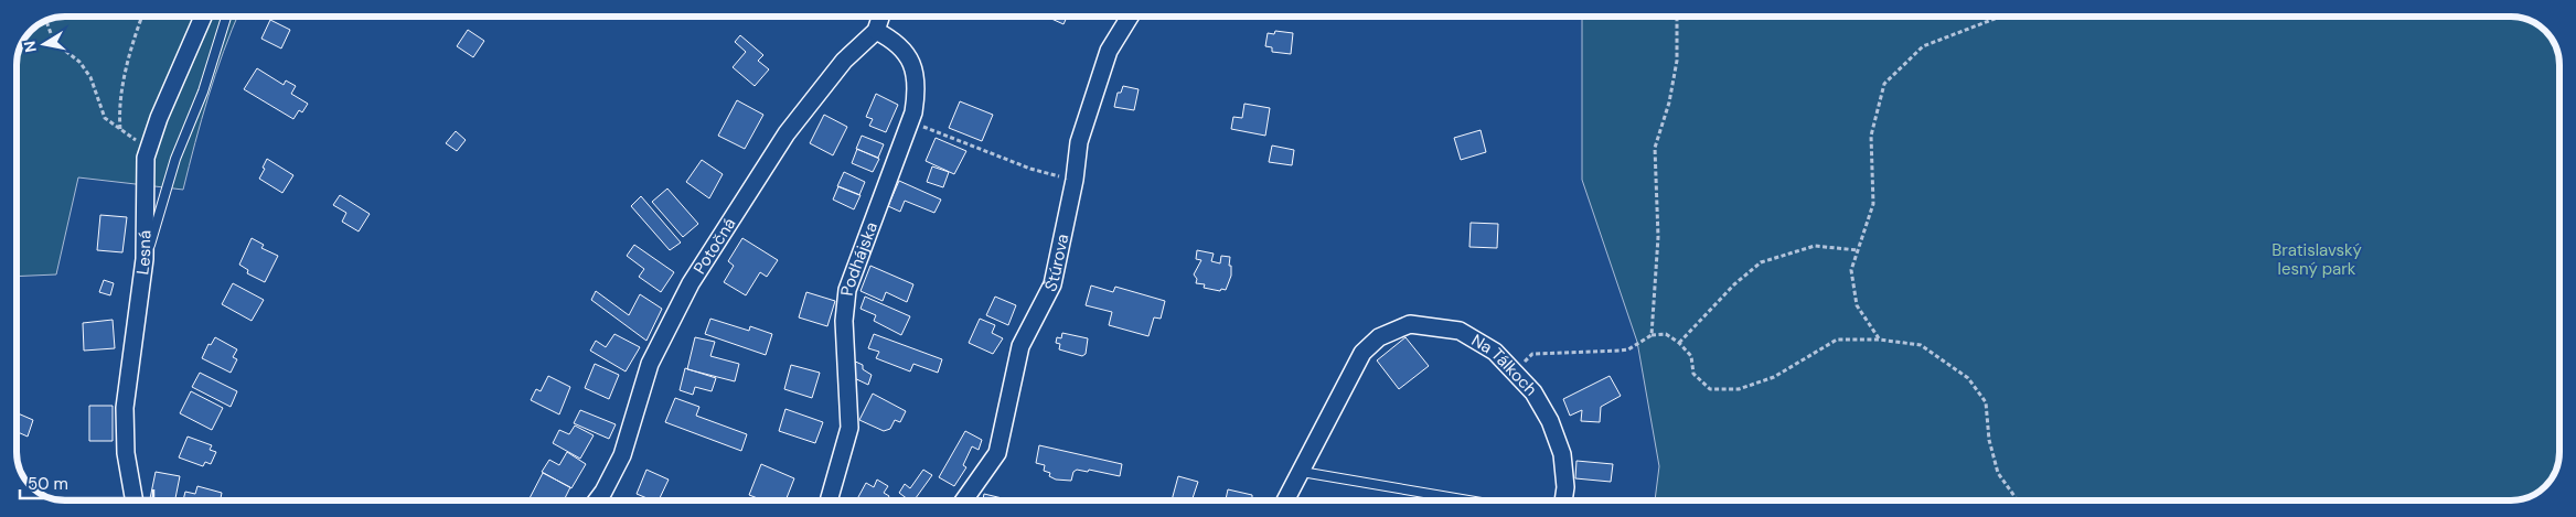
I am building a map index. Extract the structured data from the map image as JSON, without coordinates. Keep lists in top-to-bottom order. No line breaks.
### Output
{"streets":{"street":["Potočná","Lesná","Podhájska","Štúrova","Na Tálkoch"]},"crossings":[["Potočná","Podhájska"]],"parks":["Bratislavský lesný park"],"scale_bar":"50 m","north":"left"}
